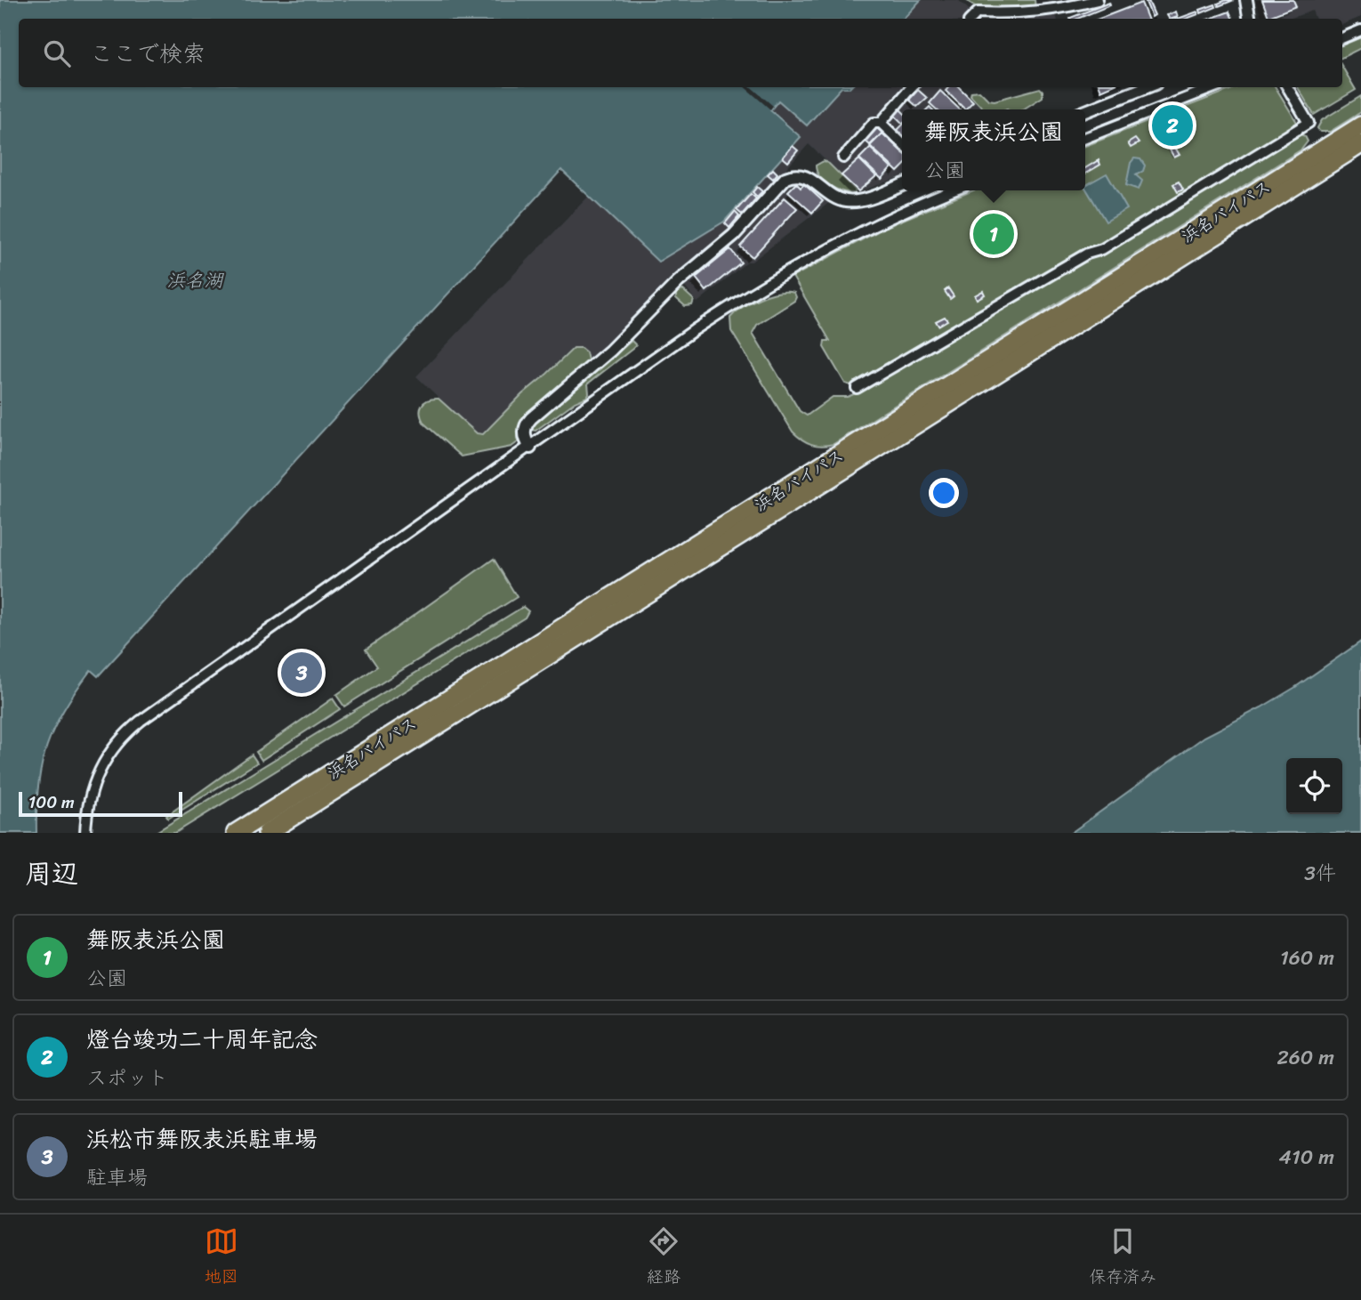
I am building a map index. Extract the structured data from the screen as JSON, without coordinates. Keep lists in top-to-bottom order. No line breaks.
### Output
{"streets":{"highway":["浜名バイパス"]},"water":["浜名湖"],"scale_bar":"100 m","page":{"search":"ここで検索","pins":["2","1","3"],"popup":["舞阪表浜公園","公園"],"scale":"100 m","heading":["周辺","3件"],"list":[{"mark":"1","name":"舞阪表浜公園","note":"公園","value":"160 m"},{"mark":"2","name":"燈台竣功二十周年記念","note":"スポット","value":"260 m"},{"mark":"3","name":"浜松市舞阪表浜駐車場","note":"駐車場","value":"410 m"}],"nav":["地図","経路","保存済み"]}}
